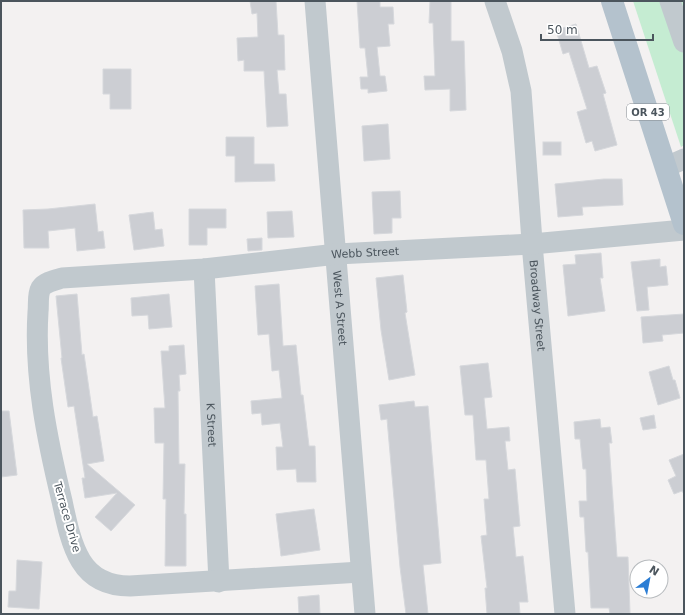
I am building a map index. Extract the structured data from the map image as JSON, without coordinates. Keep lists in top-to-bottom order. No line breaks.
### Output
{"streets":{"main road":["OR 43"],"street":["Webb Street","Broadway Street","West A Street","K Street","Terrace Drive"]},"crossings":[["Webb Street","Broadway Street"],["Webb Street","West A Street"],["Webb Street","K Street"],["Webb Street","Terrace Drive"],["West A Street","Terrace Drive"],["K Street","Terrace Drive"]],"scale_bar":"50 m","north":"top right"}
